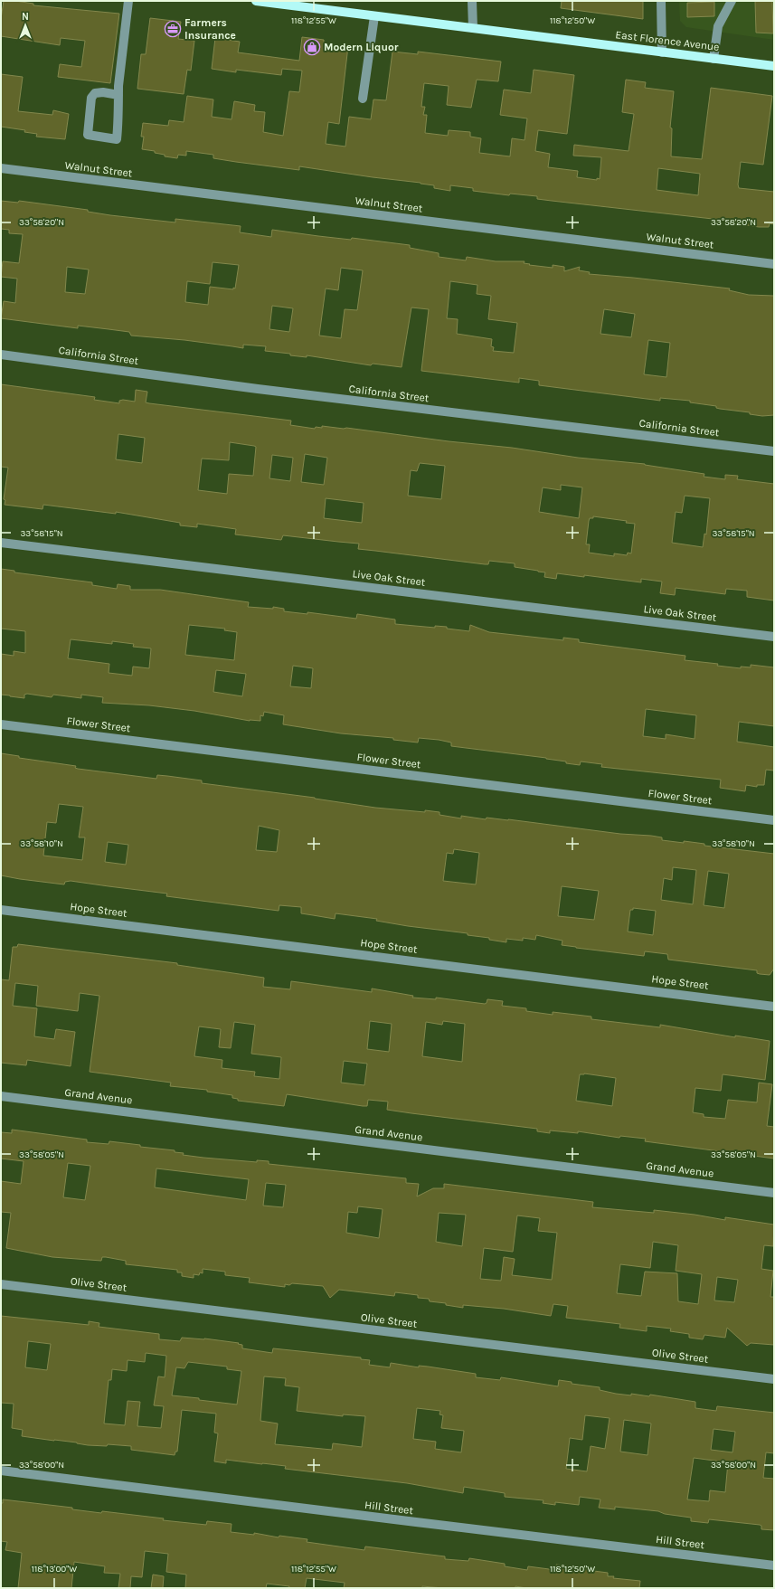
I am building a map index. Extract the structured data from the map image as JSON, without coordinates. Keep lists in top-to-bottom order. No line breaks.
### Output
{"streets":{"main road":["East Florence Avenue"],"street":["Walnut Street","California Street","Live Oak Street","Flower Street","Hope Street","Grand Avenue","Olive Street","Hill Street"]},"places":{"office":["Farmers Insurance"],"shop":["Modern Liquor"]},"north":"top","coordinates":["118°12'55\"W","118°12'50\"W","33°58'20\"N","33°58'15\"N","33°58'10\"N","33°58'05\"N","33°58'00\"N","118°13'00\"W"]}
